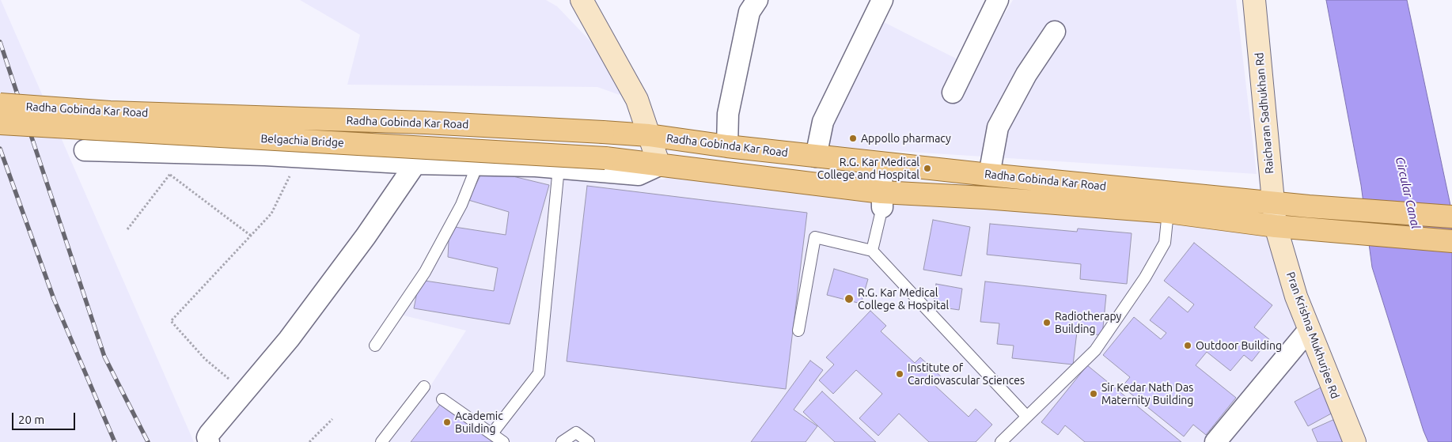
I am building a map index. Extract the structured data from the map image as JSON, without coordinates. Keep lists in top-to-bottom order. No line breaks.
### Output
{"streets":{"main road":["Radha Gobinda Kar Road","Raicharan Sadhukhan Rd","Belgachia Bridge","Pran Krishna Mukhurjee Rd"]},"crossings":[["Radha Gobinda Kar Road","Raicharan Sadhukhan Rd"],["Radha Gobinda Kar Road","Belgachia Bridge"],["Radha Gobinda Kar Road","Pran Krishna Mukhurjee Rd"],["Raicharan Sadhukhan Rd","Pran Krishna Mukhurjee Rd"]],"water":["Circular Canal"],"places":["Appollo pharmacy","R.G. Kar Medical College and Hospital","R.G. Kar Medical College & Hospital","Radiotherapy Building","Outdoor Building","Institute of Cardiovascular Sciences","Sir Kedar Nath Das Maternity Building","Academic Building"],"scale_bar":"20 m"}
